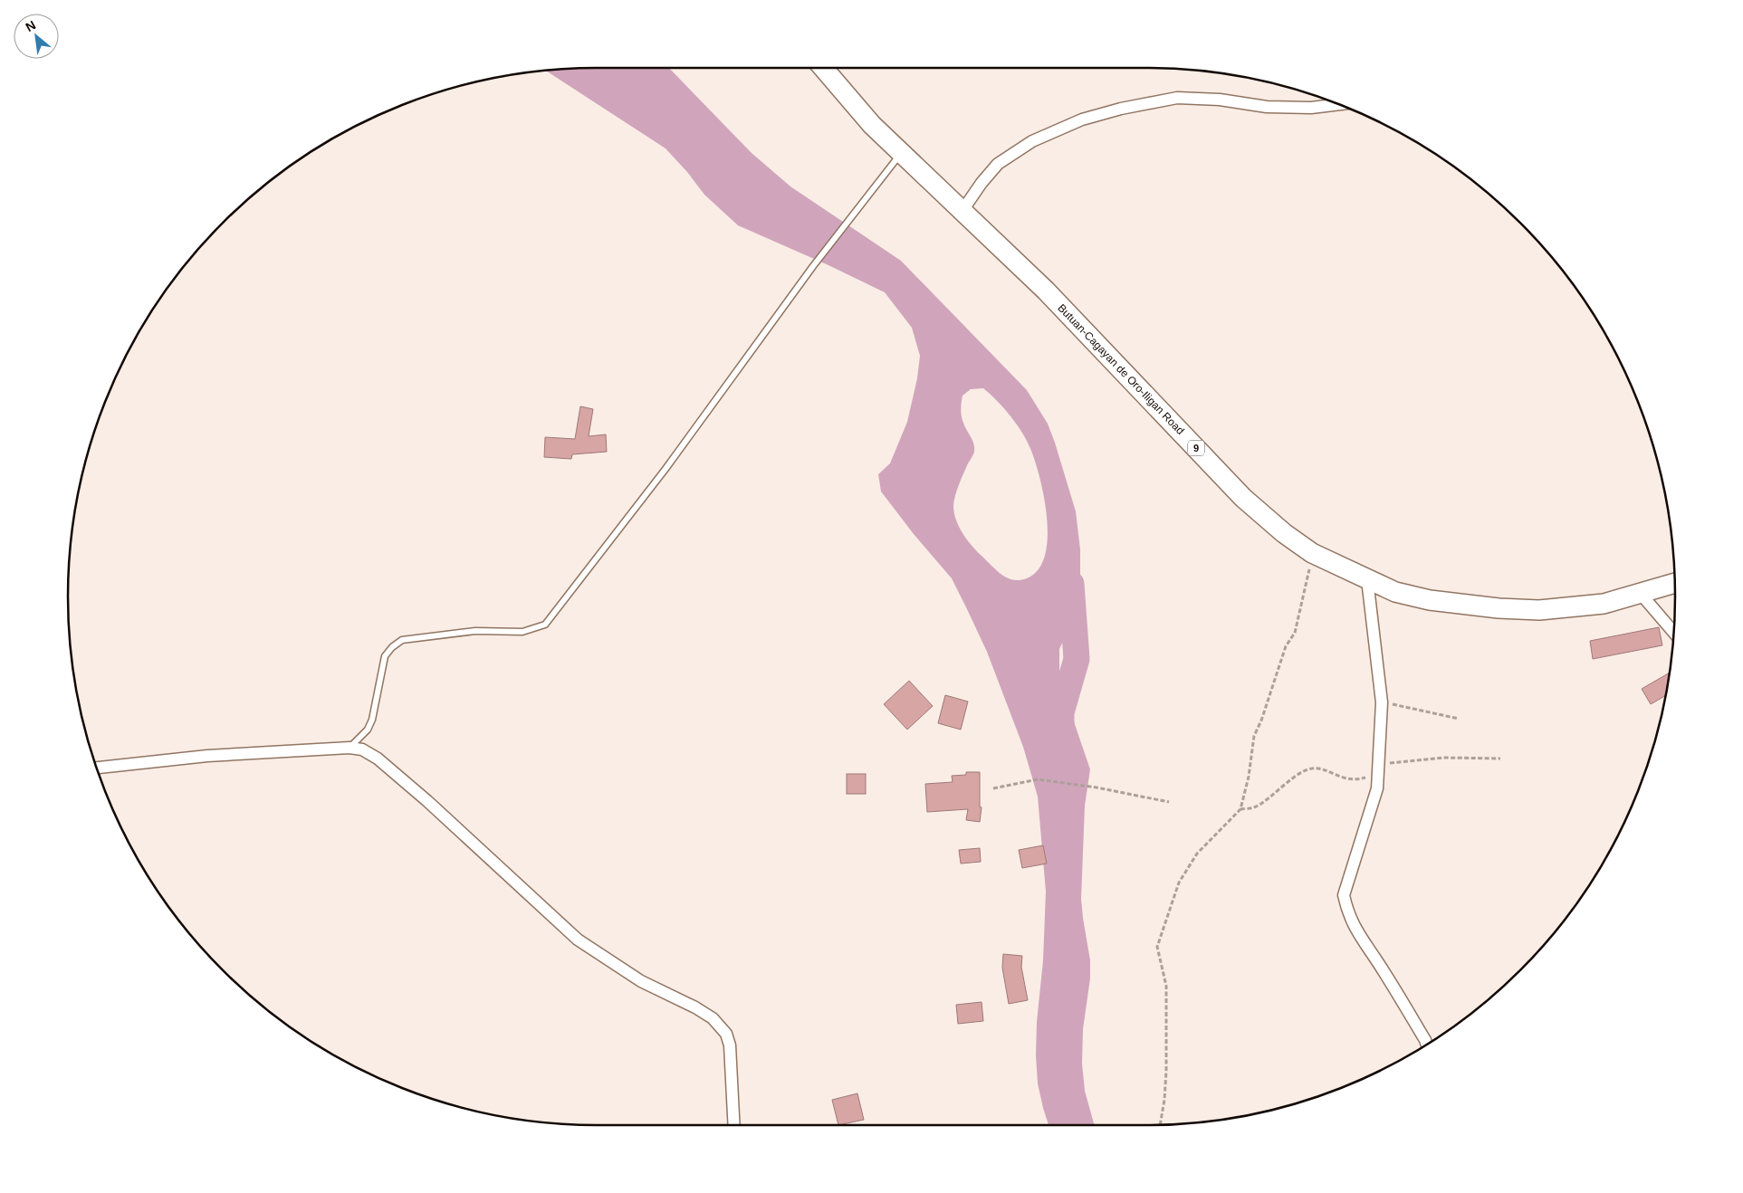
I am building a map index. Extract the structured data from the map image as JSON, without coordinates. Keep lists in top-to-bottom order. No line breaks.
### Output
{"streets":{"highway":["Butuan-Cagayan de Oro-Iligan Road","9"]},"north":"top left"}
